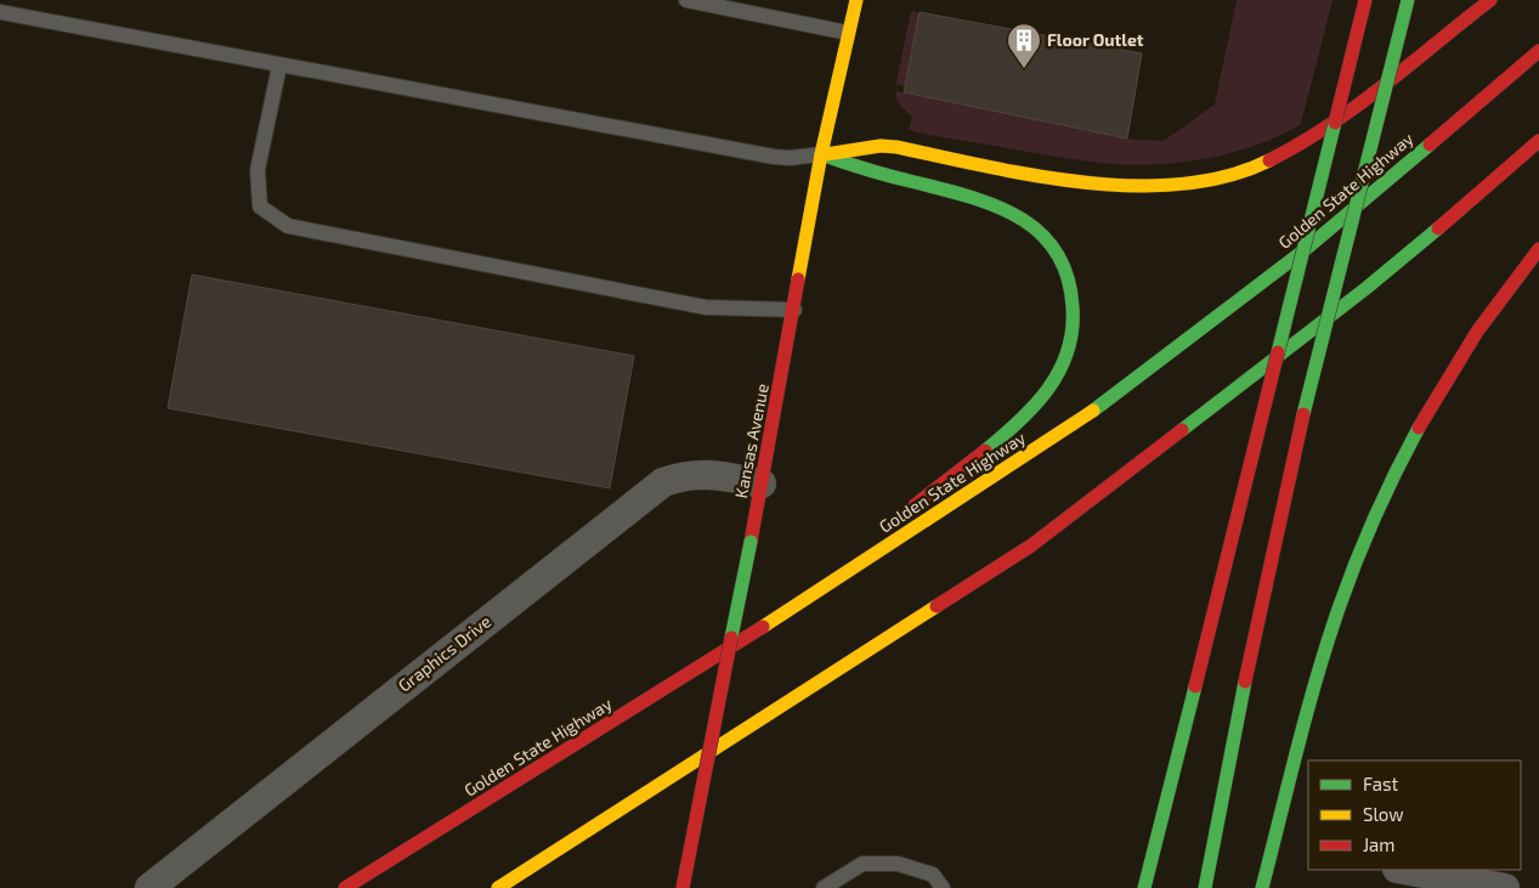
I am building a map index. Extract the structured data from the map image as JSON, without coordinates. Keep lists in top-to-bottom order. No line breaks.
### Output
{"streets":{"main road":["Golden State Highway","Kansas Avenue"],"street":["Graphics Drive"]},"crossings":[["Kansas Avenue","Graphics Drive"]],"places":{"building":["Floor Outlet"]},"legend":["Fast","Slow","Jam"]}
